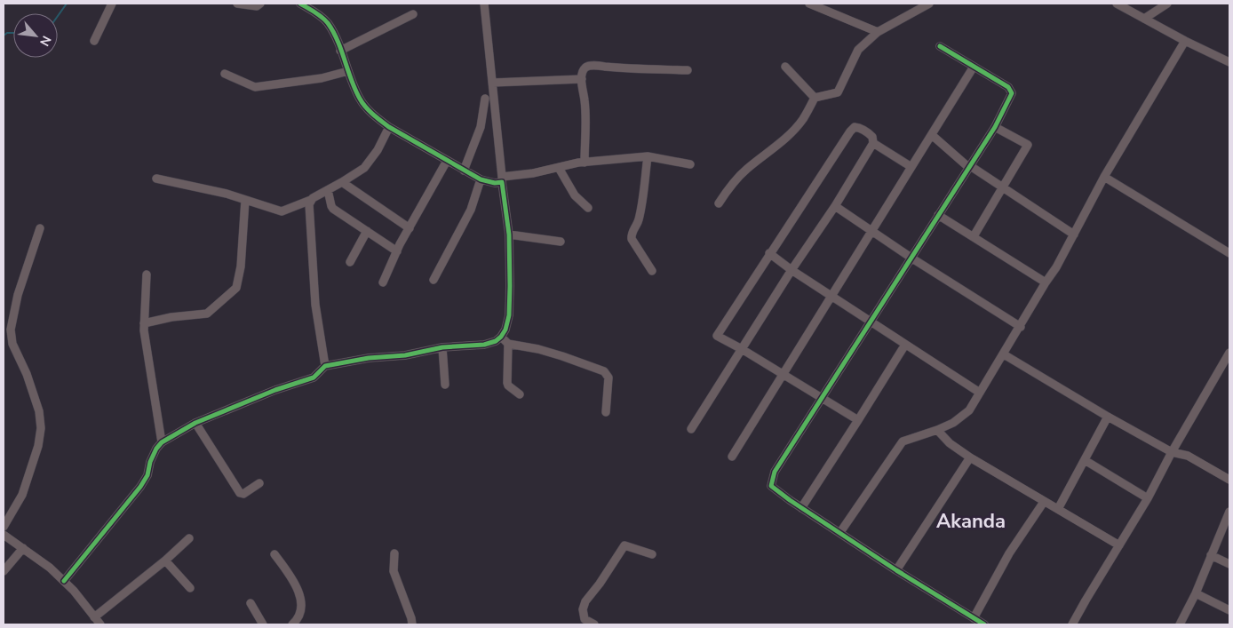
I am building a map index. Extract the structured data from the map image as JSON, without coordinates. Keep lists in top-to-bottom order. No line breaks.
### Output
{"districts":["Akanda"],"north":"bottom right"}
